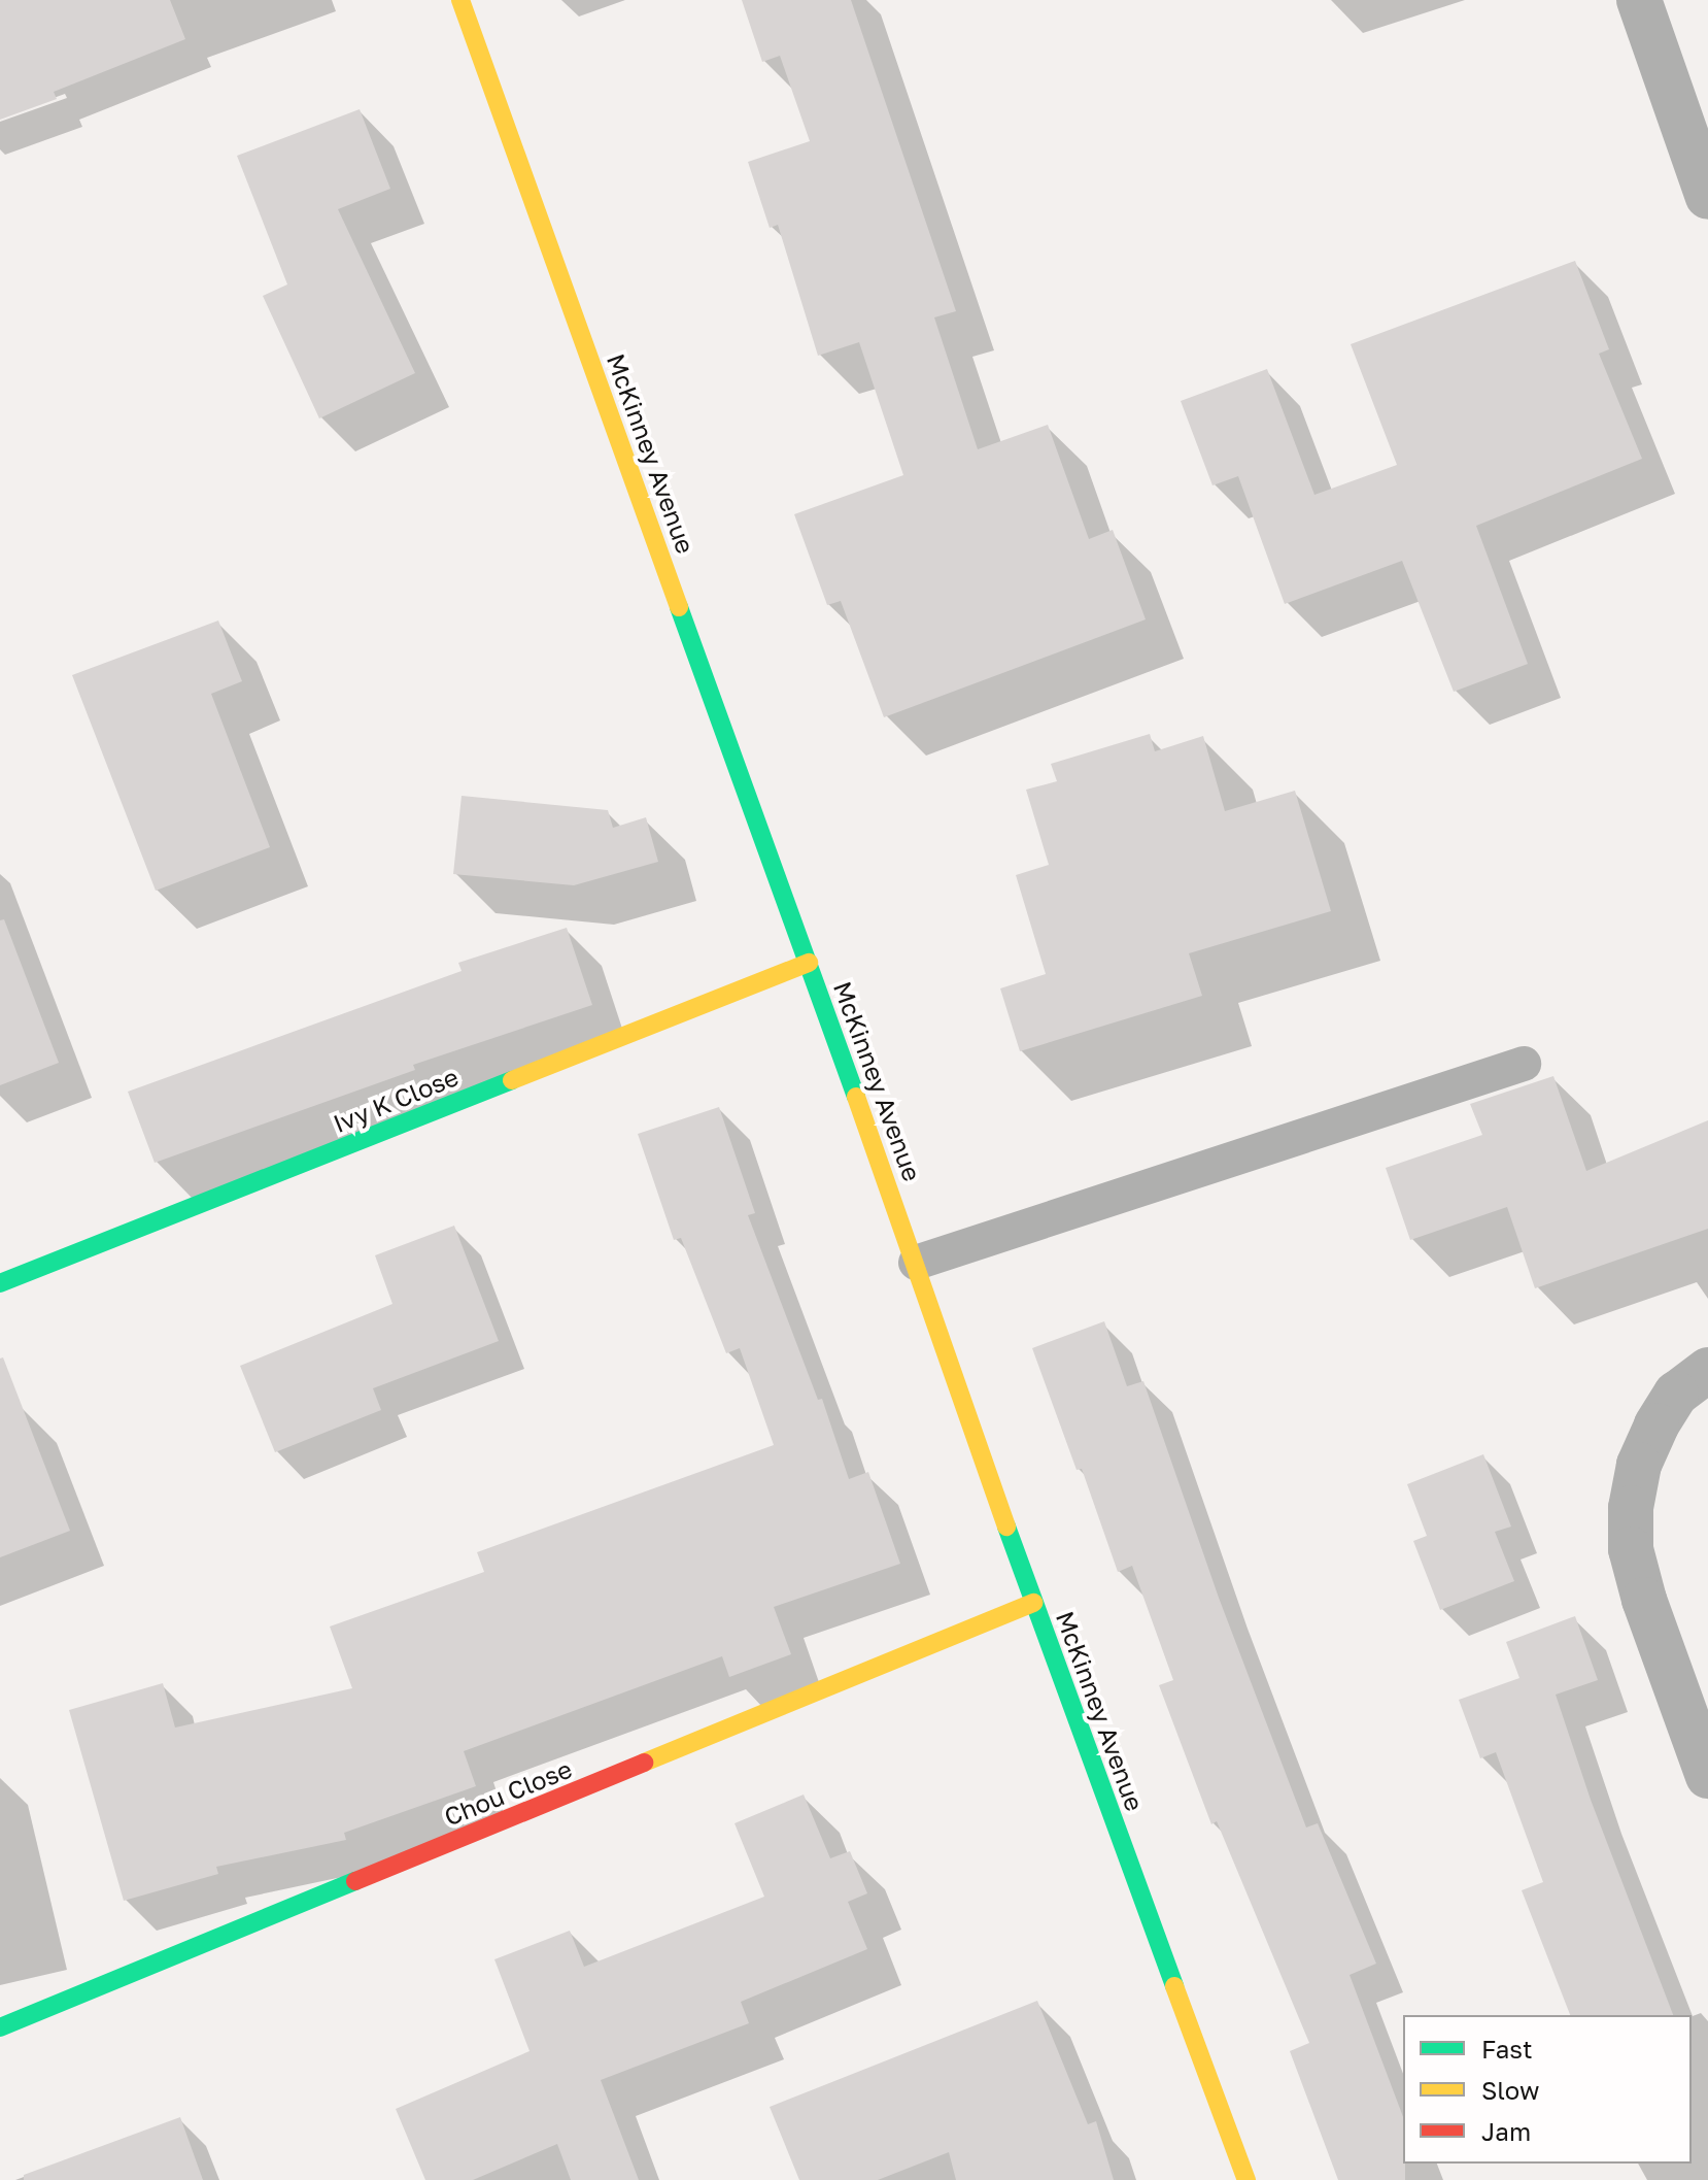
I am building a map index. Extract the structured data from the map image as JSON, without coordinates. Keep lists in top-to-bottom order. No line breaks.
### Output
{"streets":{"street":["McKinney Avenue","Ivy K Close","Chou Close"]},"crossings":[["McKinney Avenue","Ivy K Close"],["McKinney Avenue","Chou Close"]],"legend":["Fast","Slow","Jam"]}
